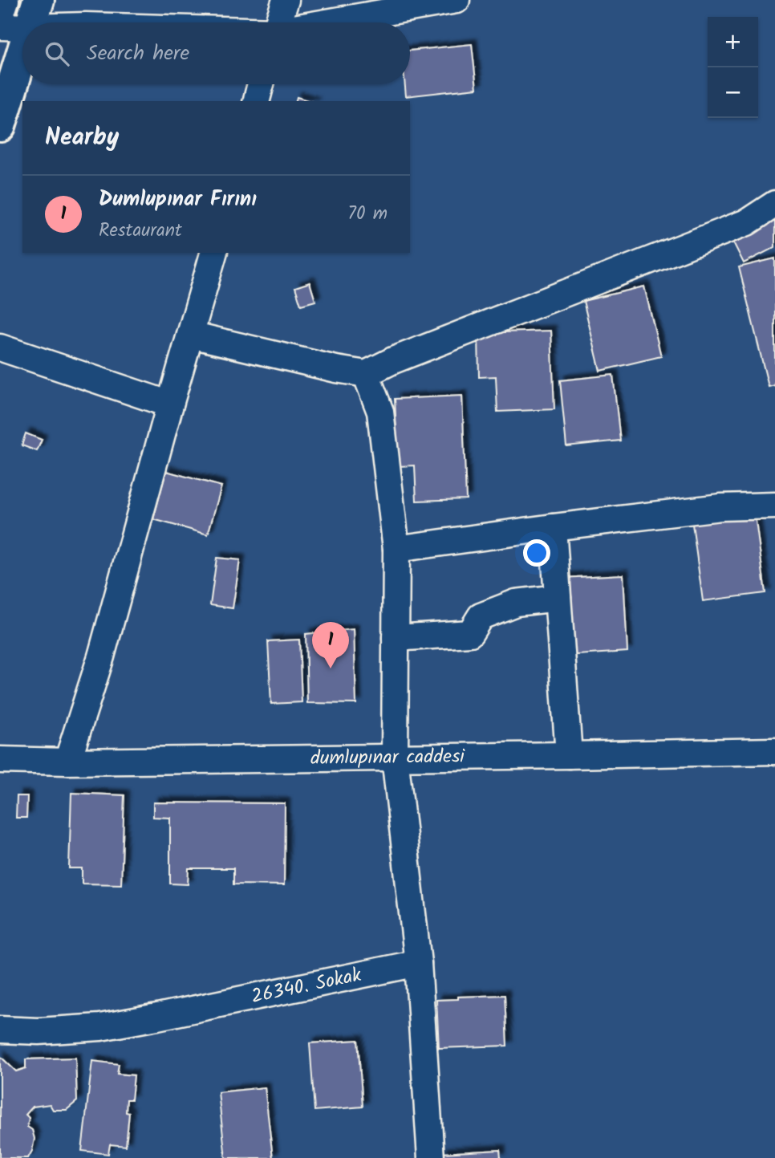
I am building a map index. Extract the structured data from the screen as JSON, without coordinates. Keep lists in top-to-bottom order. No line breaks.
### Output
{"streets":{"street":["dumlupınar caddesi","26340. Sokak"]},"page":{"map_buttons":["+","−"],"search":"Search here","heading":"Nearby","list":[{"mark":"1","name":"Dumlupınar Fırını","note":"Restaurant","value":"70 m"}],"pins":"1"}}
